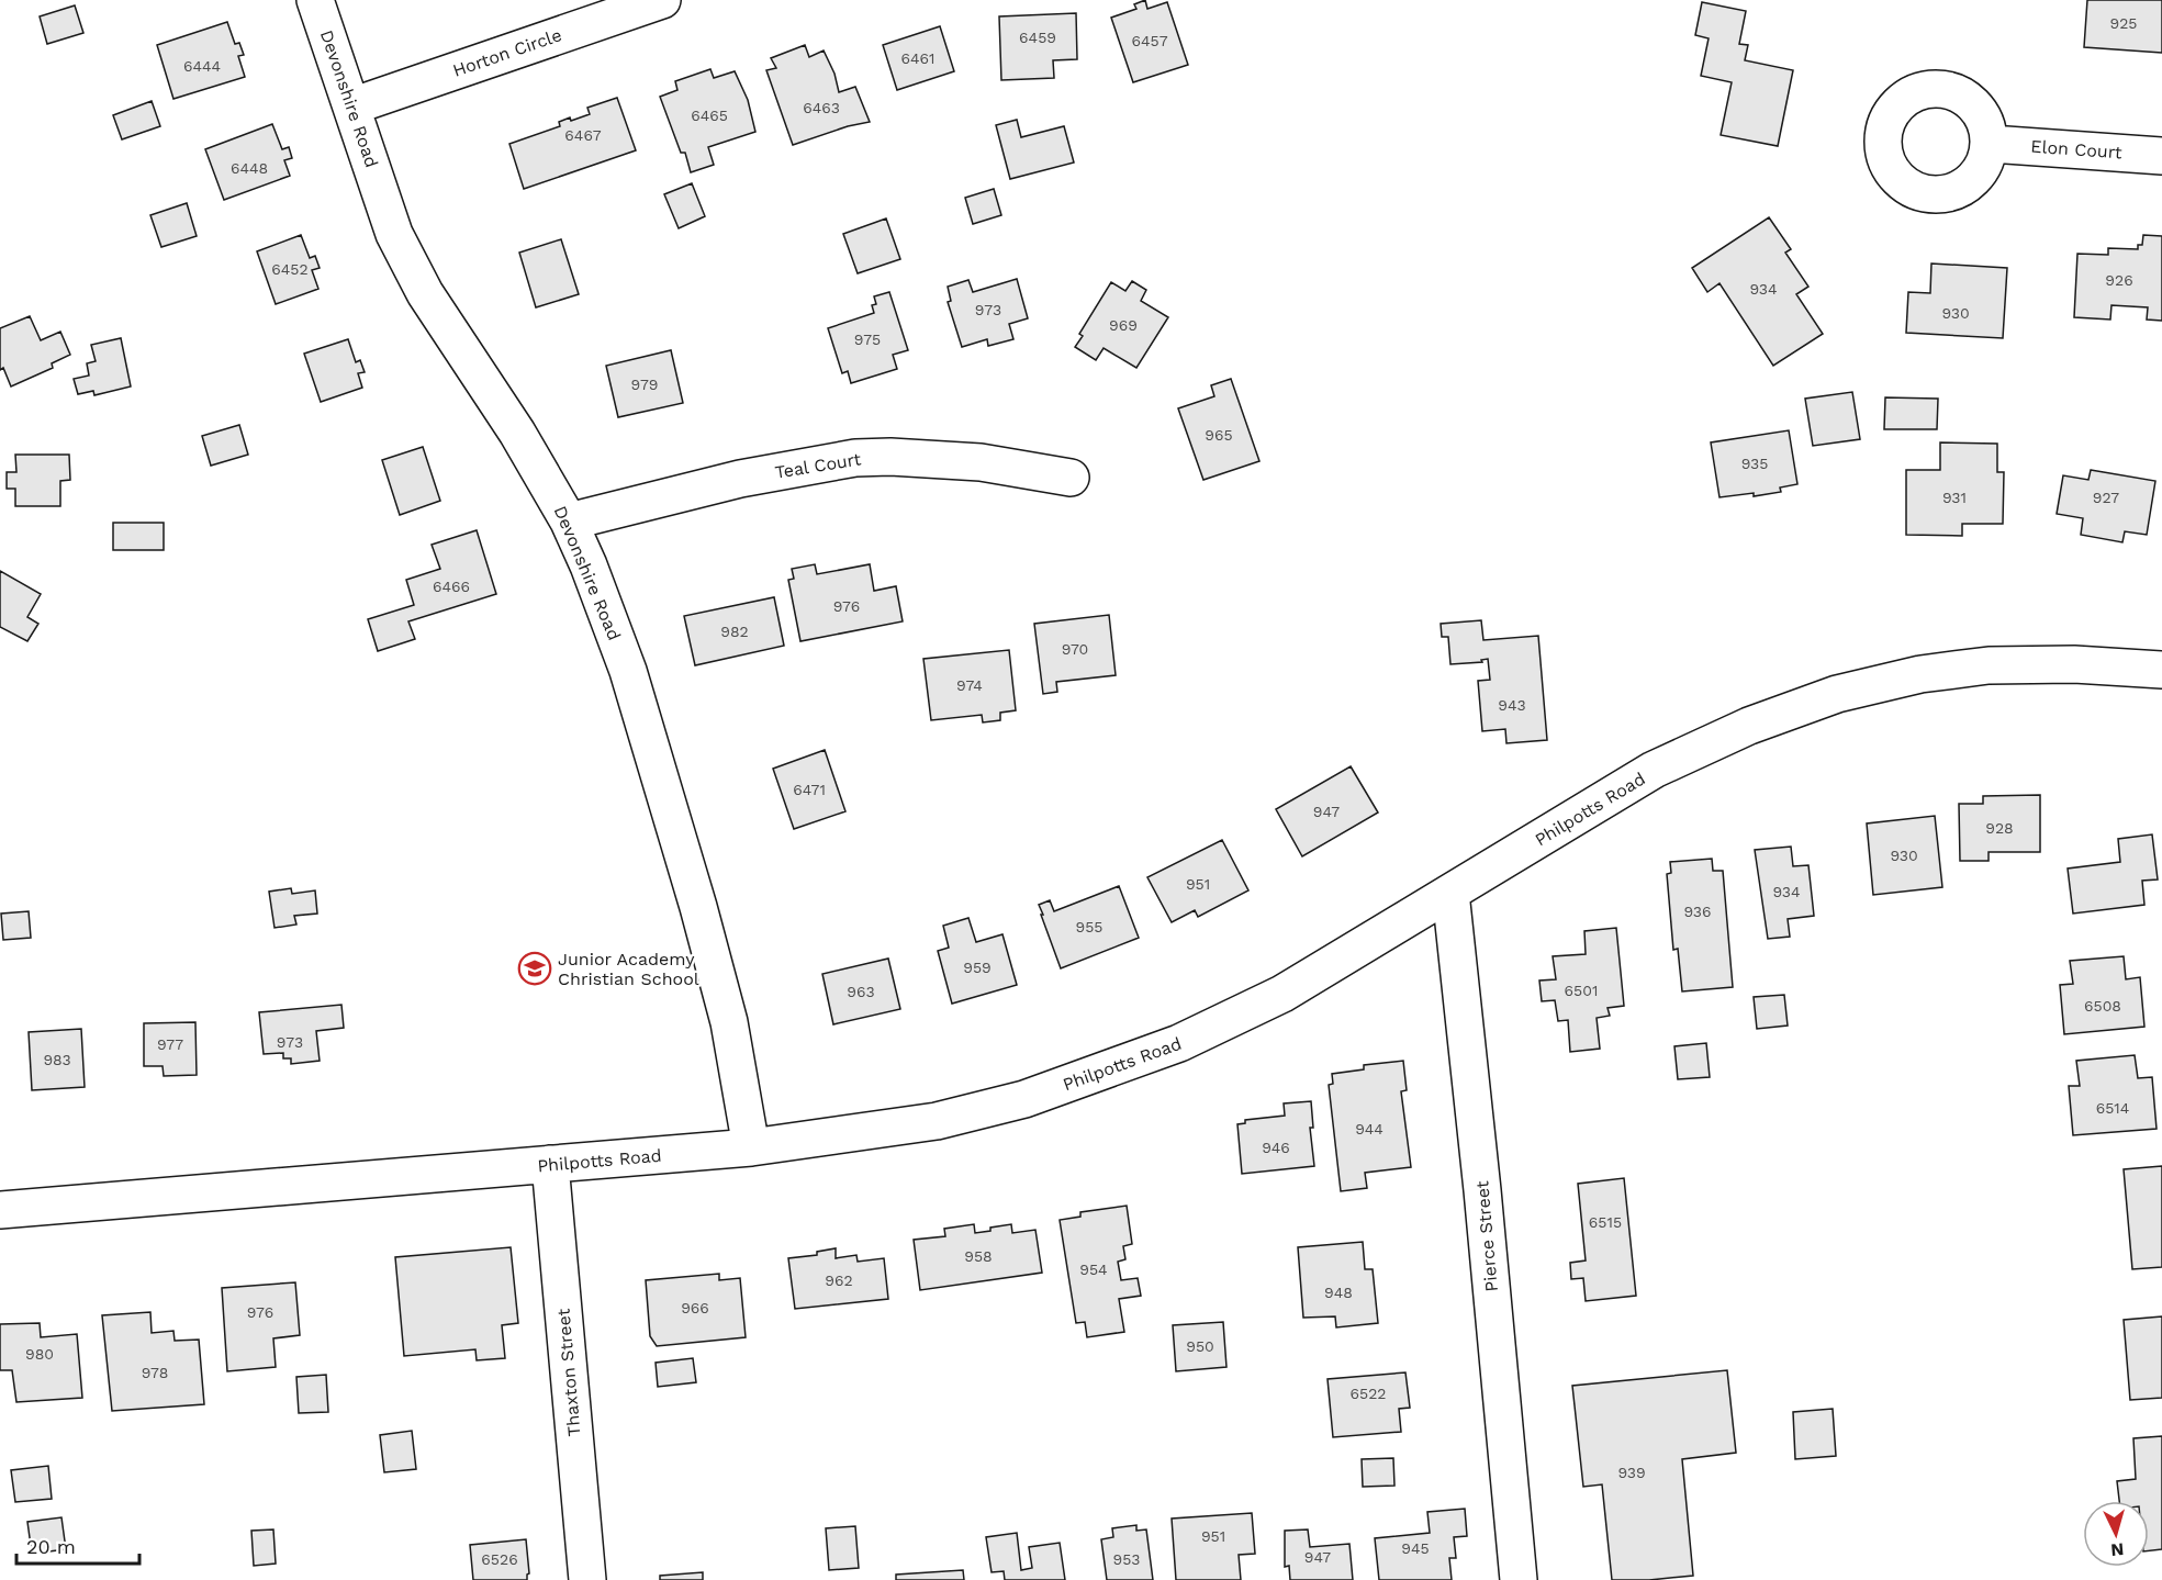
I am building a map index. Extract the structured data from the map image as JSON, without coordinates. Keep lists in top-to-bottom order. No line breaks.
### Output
{"streets":{"street":["Horton Circle","Devonshire Road","Elon Court","Teal Court","Philpotts Road","Pierce Street","Thaxton Street"]},"crossings":[["Horton Circle","Devonshire Road"],["Devonshire Road","Teal Court"],["Devonshire Road","Philpotts Road"],["Philpotts Road","Pierce Street"],["Philpotts Road","Thaxton Street"]],"places":{"school or university":["Junior Academy Christian School"]},"house_numbers":["925","6459","6457","6461","6444","6463","6465","6467","6448","6452","926","934","973","930","969","975","979","965","935","931","927","6466","976","982","970","974","943","6471","947","928","930","951","934","936","955","959","6501","963","6508","973","977","983","6514","944","946","6515","958","954","962","948","966","976","950","980","978","6522","939","951","945","947","6526","953"],"scale_bar":"20 m","north":"bottom"}
